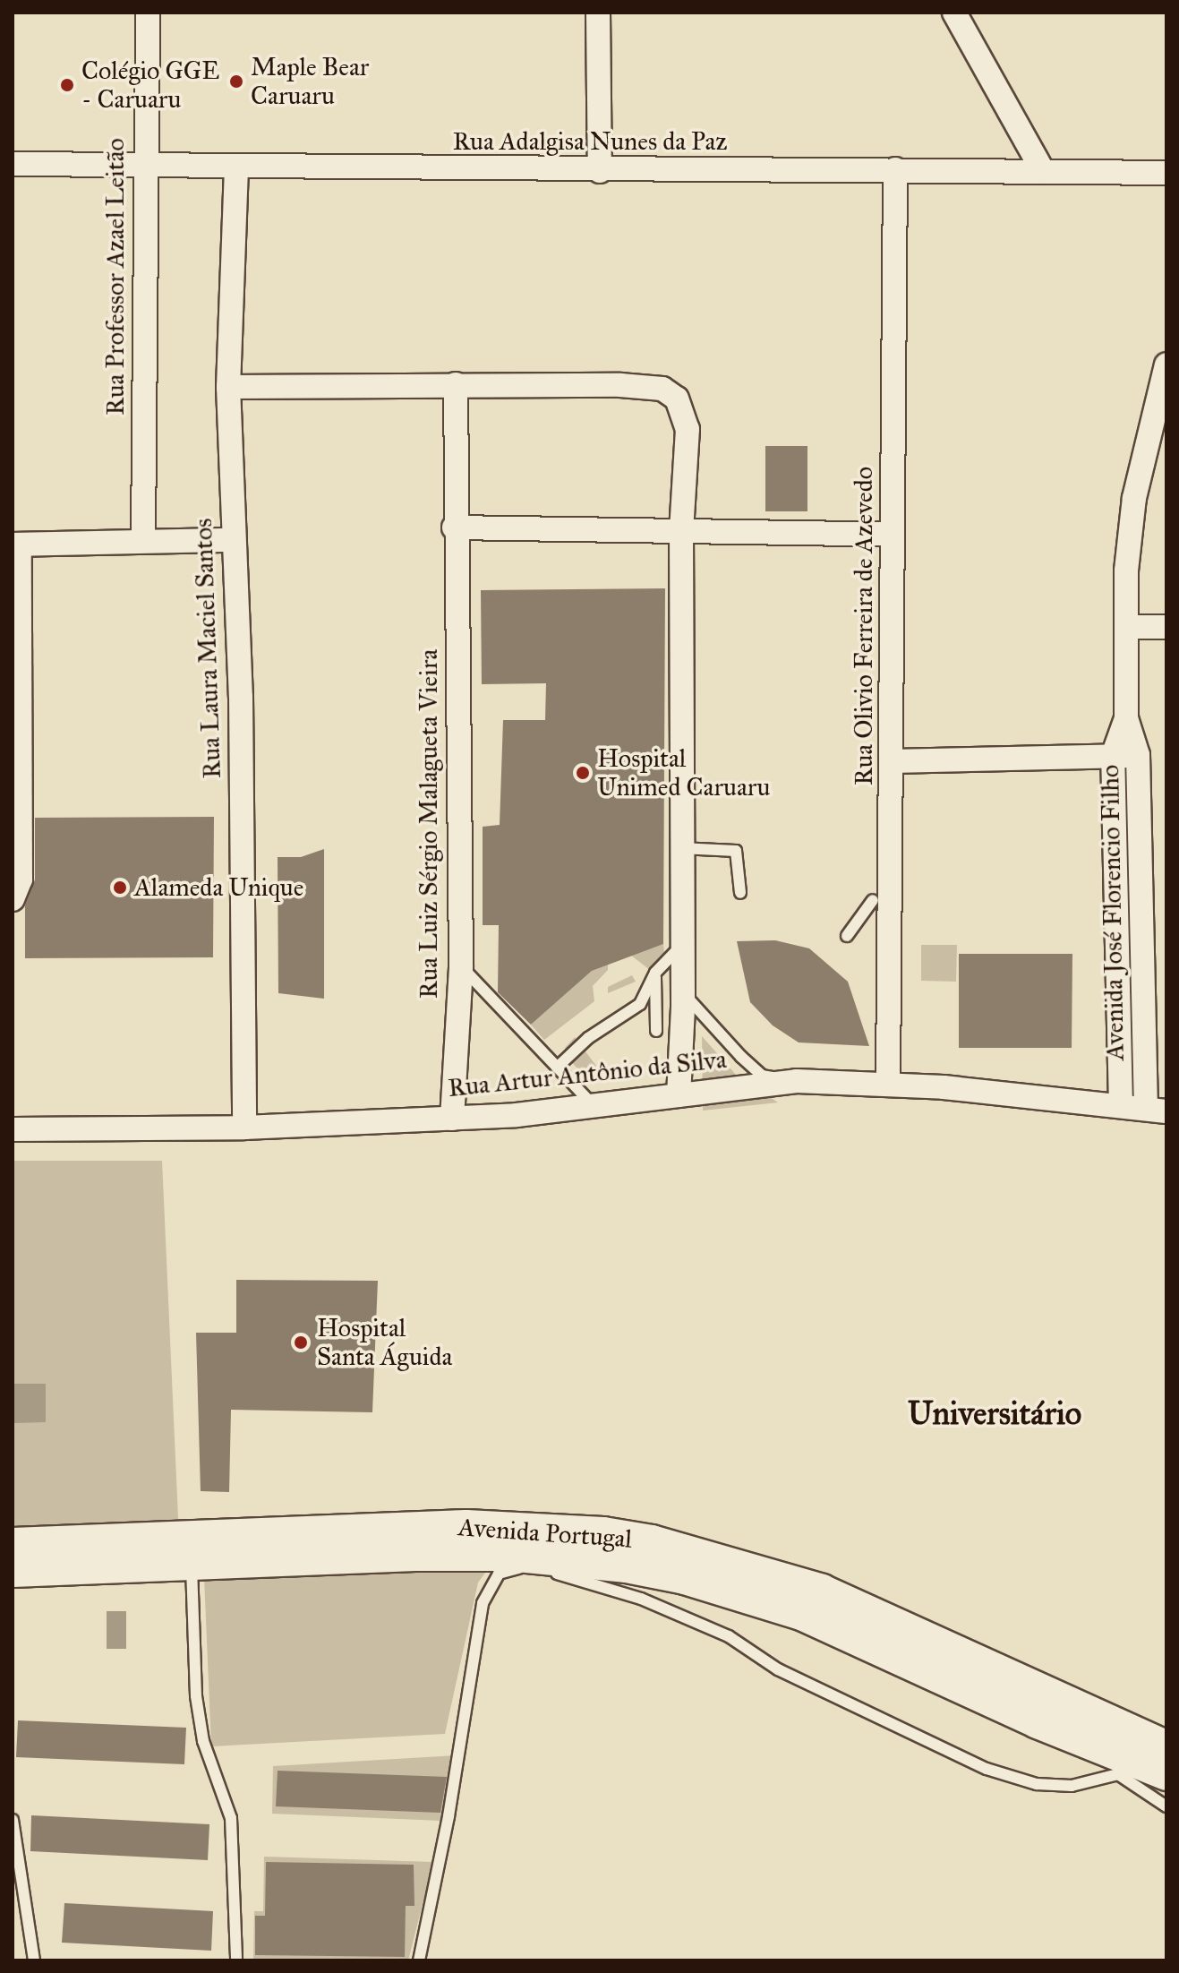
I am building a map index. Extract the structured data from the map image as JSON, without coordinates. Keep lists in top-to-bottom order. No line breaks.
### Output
{"streets":{"street":["Rua Adalgisa Nunes da Paz","Rua Professor Azael Leitão","Rua Olivio Ferreira de Azevedo","Rua Laura Maciel Santos","Rua Luiz Sérgio Malagueta Vieira","Avenida José Florencio Filho","Rua Artur Antônio da Silva","Avenida Portugal"]},"crossings":[["Rua Adalgisa Nunes da Paz","Rua Professor Azael Leitão"],["Rua Adalgisa Nunes da Paz","Rua Olivio Ferreira de Azevedo"],["Rua Adalgisa Nunes da Paz","Rua Laura Maciel Santos"],["Rua Olivio Ferreira de Azevedo","Rua Artur Antônio da Silva"],["Rua Laura Maciel Santos","Rua Artur Antônio da Silva"],["Rua Luiz Sérgio Malagueta Vieira","Rua Artur Antônio da Silva"],["Avenida José Florencio Filho","Rua Artur Antônio da Silva"]],"districts":["Universitário"],"places":["Maple Bear Caruaru","Colégio GGE - Caruaru","Hospital Unimed Caruaru","Alameda Unique","Hospital Santa Águida"]}
